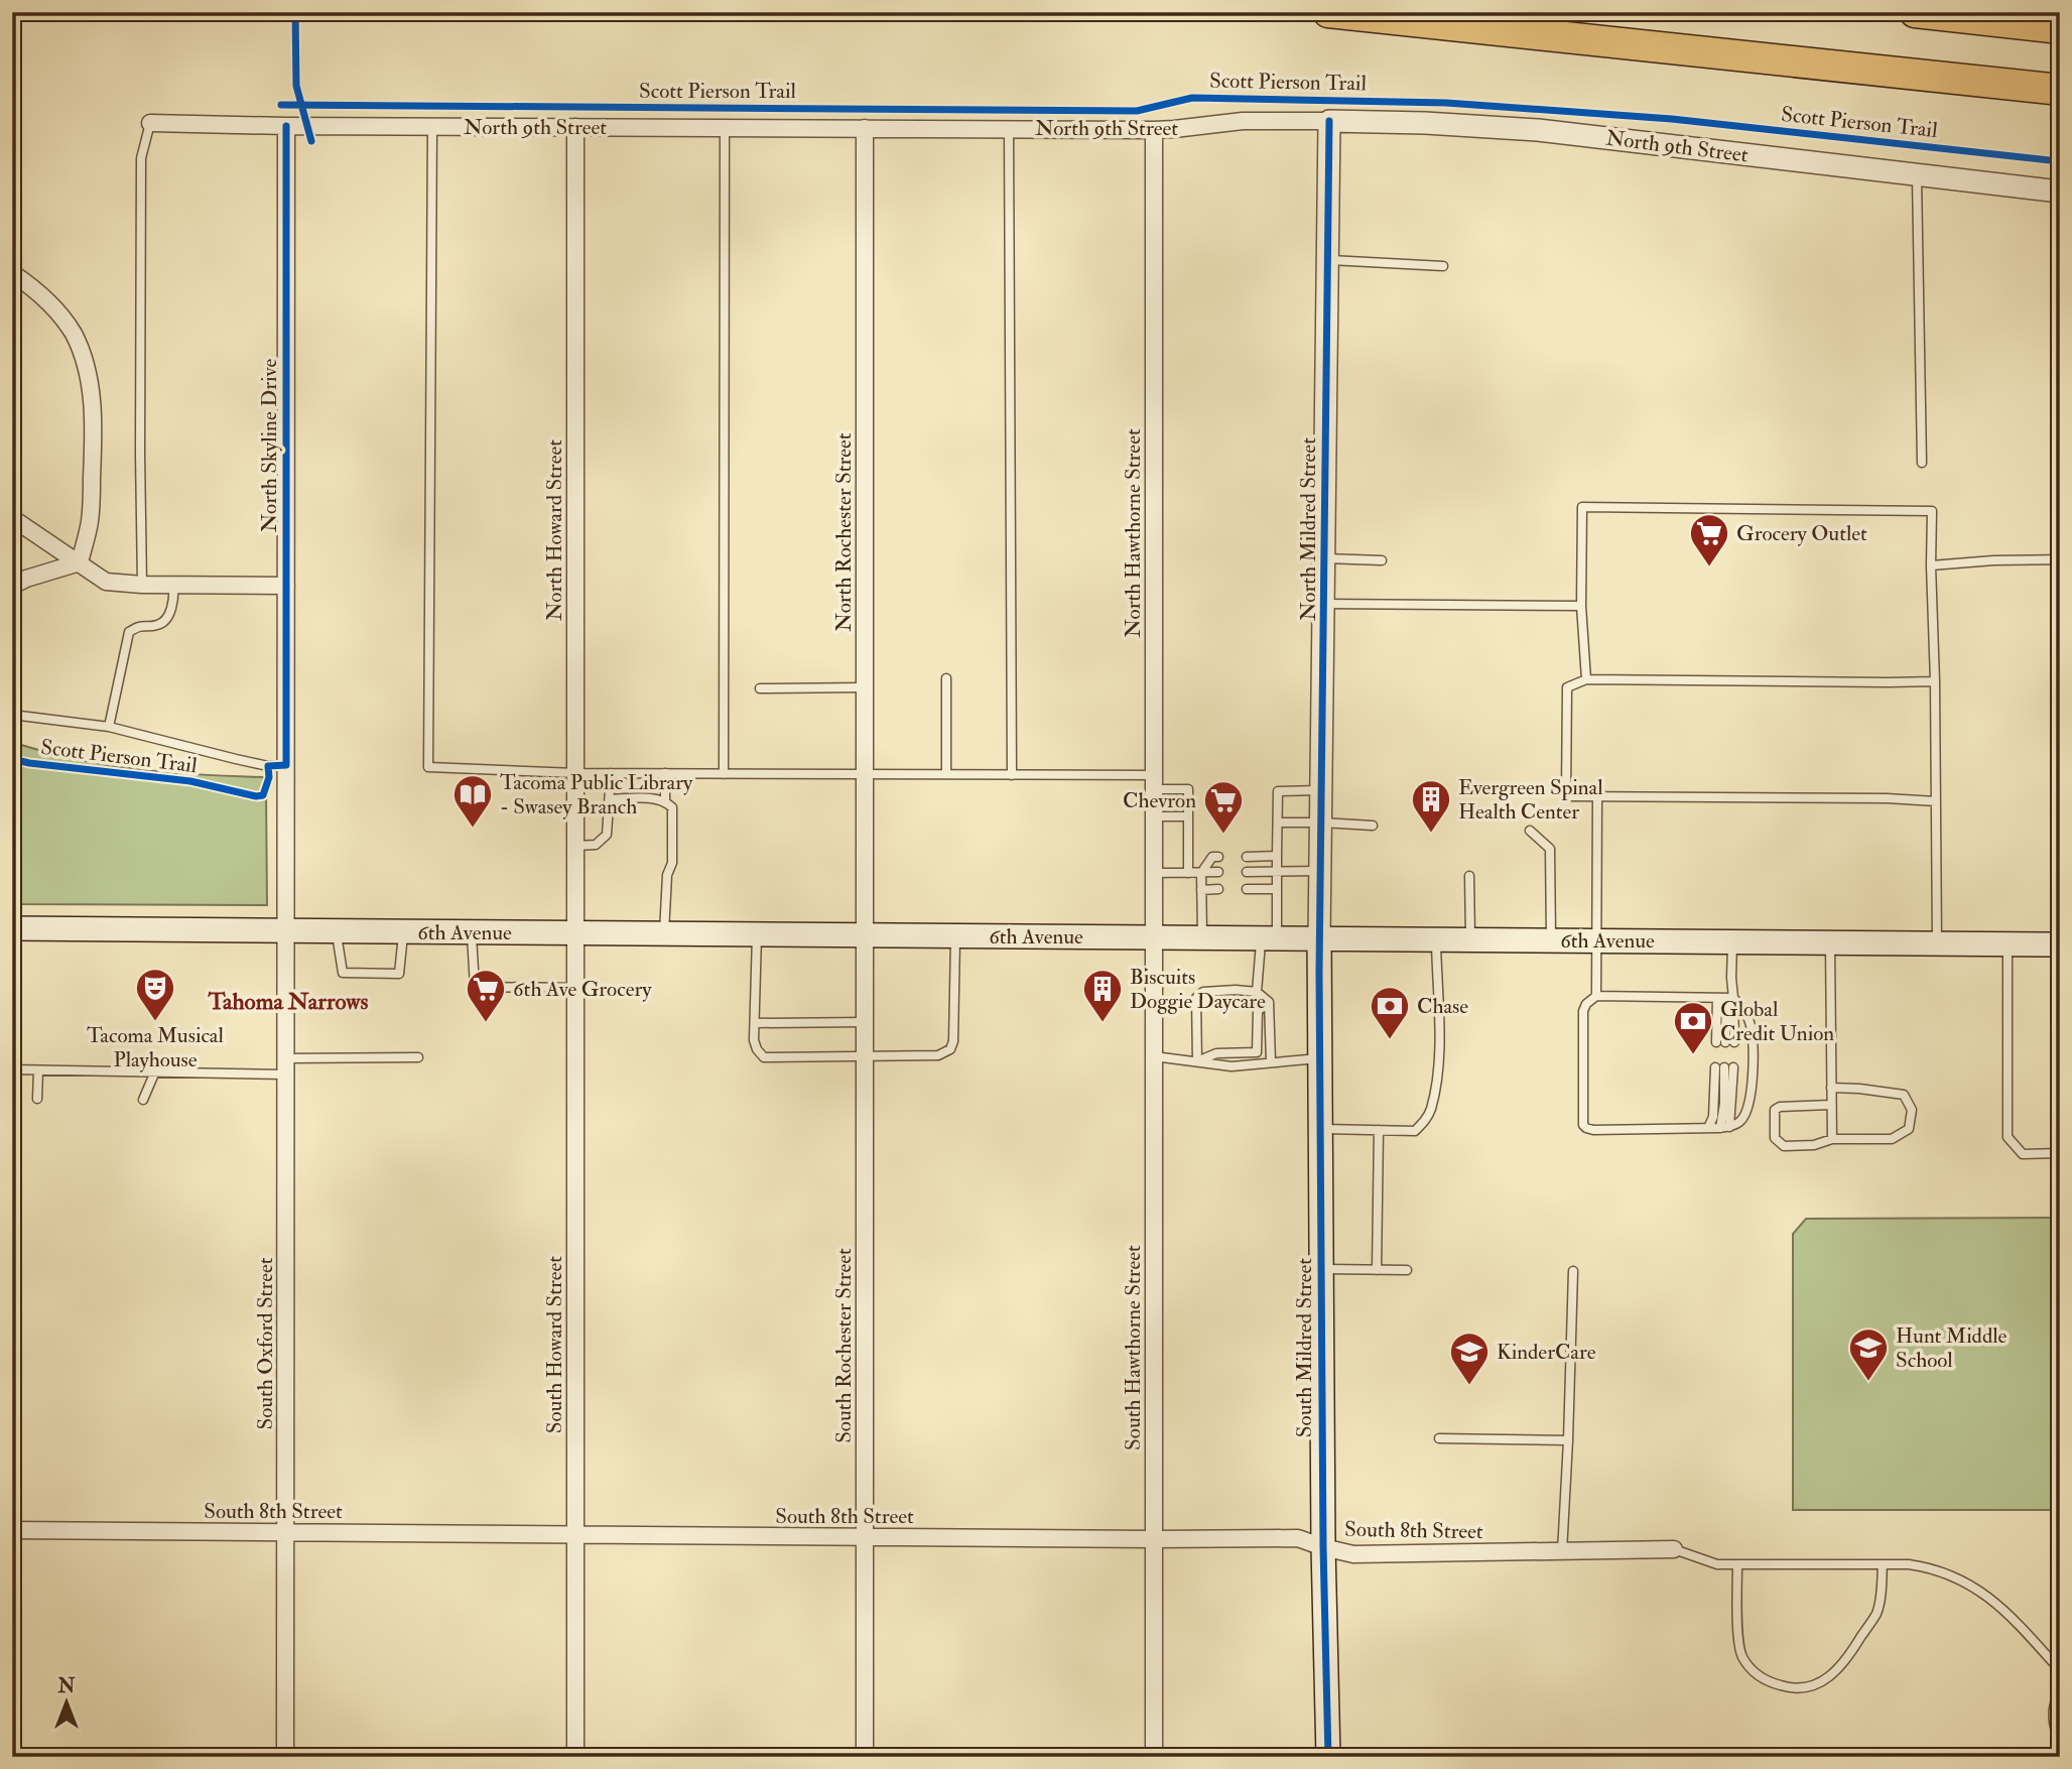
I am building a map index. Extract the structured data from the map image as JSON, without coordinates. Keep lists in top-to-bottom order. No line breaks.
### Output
{"streets":{"main road":["6th Avenue","South Mildred Street"],"street":["North 9th Street","North Skyline Drive","North Mildred Street","North Howard Street","North Rochester Street","North Hawthorne Street","South Oxford Street","South Howard Street","South Rochester Street","South Hawthorne Street","South 8th Street"],"cycle path":["Scott Pierson Trail"]},"crossings":[["North 9th Street","North Skyline Drive"],["North 9th Street","North Mildred Street"],["North 9th Street","North Howard Street"],["North 9th Street","North Rochester Street"],["North 9th Street","North Hawthorne Street"],["North Skyline Drive","6th Avenue"],["North Skyline Drive","South Oxford Street"],["North Mildred Street","6th Avenue"],["North Mildred Street","South Mildred Street"],["North Howard Street","6th Avenue"],["North Howard Street","South Howard Street"],["North Rochester Street","6th Avenue"],["North Rochester Street","South Rochester Street"],["North Hawthorne Street","6th Avenue"],["North Hawthorne Street","South Hawthorne Street"],["6th Avenue","South Oxford Street"],["6th Avenue","South Howard Street"],["6th Avenue","South Rochester Street"],["6th Avenue","South Hawthorne Street"],["6th Avenue","South Mildred Street"],["South Oxford Street","South 8th Street"],["South Howard Street","South 8th Street"],["South Rochester Street","South 8th Street"],["South Hawthorne Street","South 8th Street"],["South Mildred Street","South 8th Street"]],"districts":["Tahoma Narrows"],"places":{"supermarket":["Grocery Outlet","Chevron","6th Ave Grocery"],"library":["Tacoma Public Library - Swasey Branch"],"building":["Evergreen Spinal Health Center","Biscuits Doggie Daycare"],"theatre":["Tacoma Musical Playhouse"],"bank":["Chase","Global Credit Union"],"school or university":["Hunt Middle School","KinderCare"]},"north":"top"}
